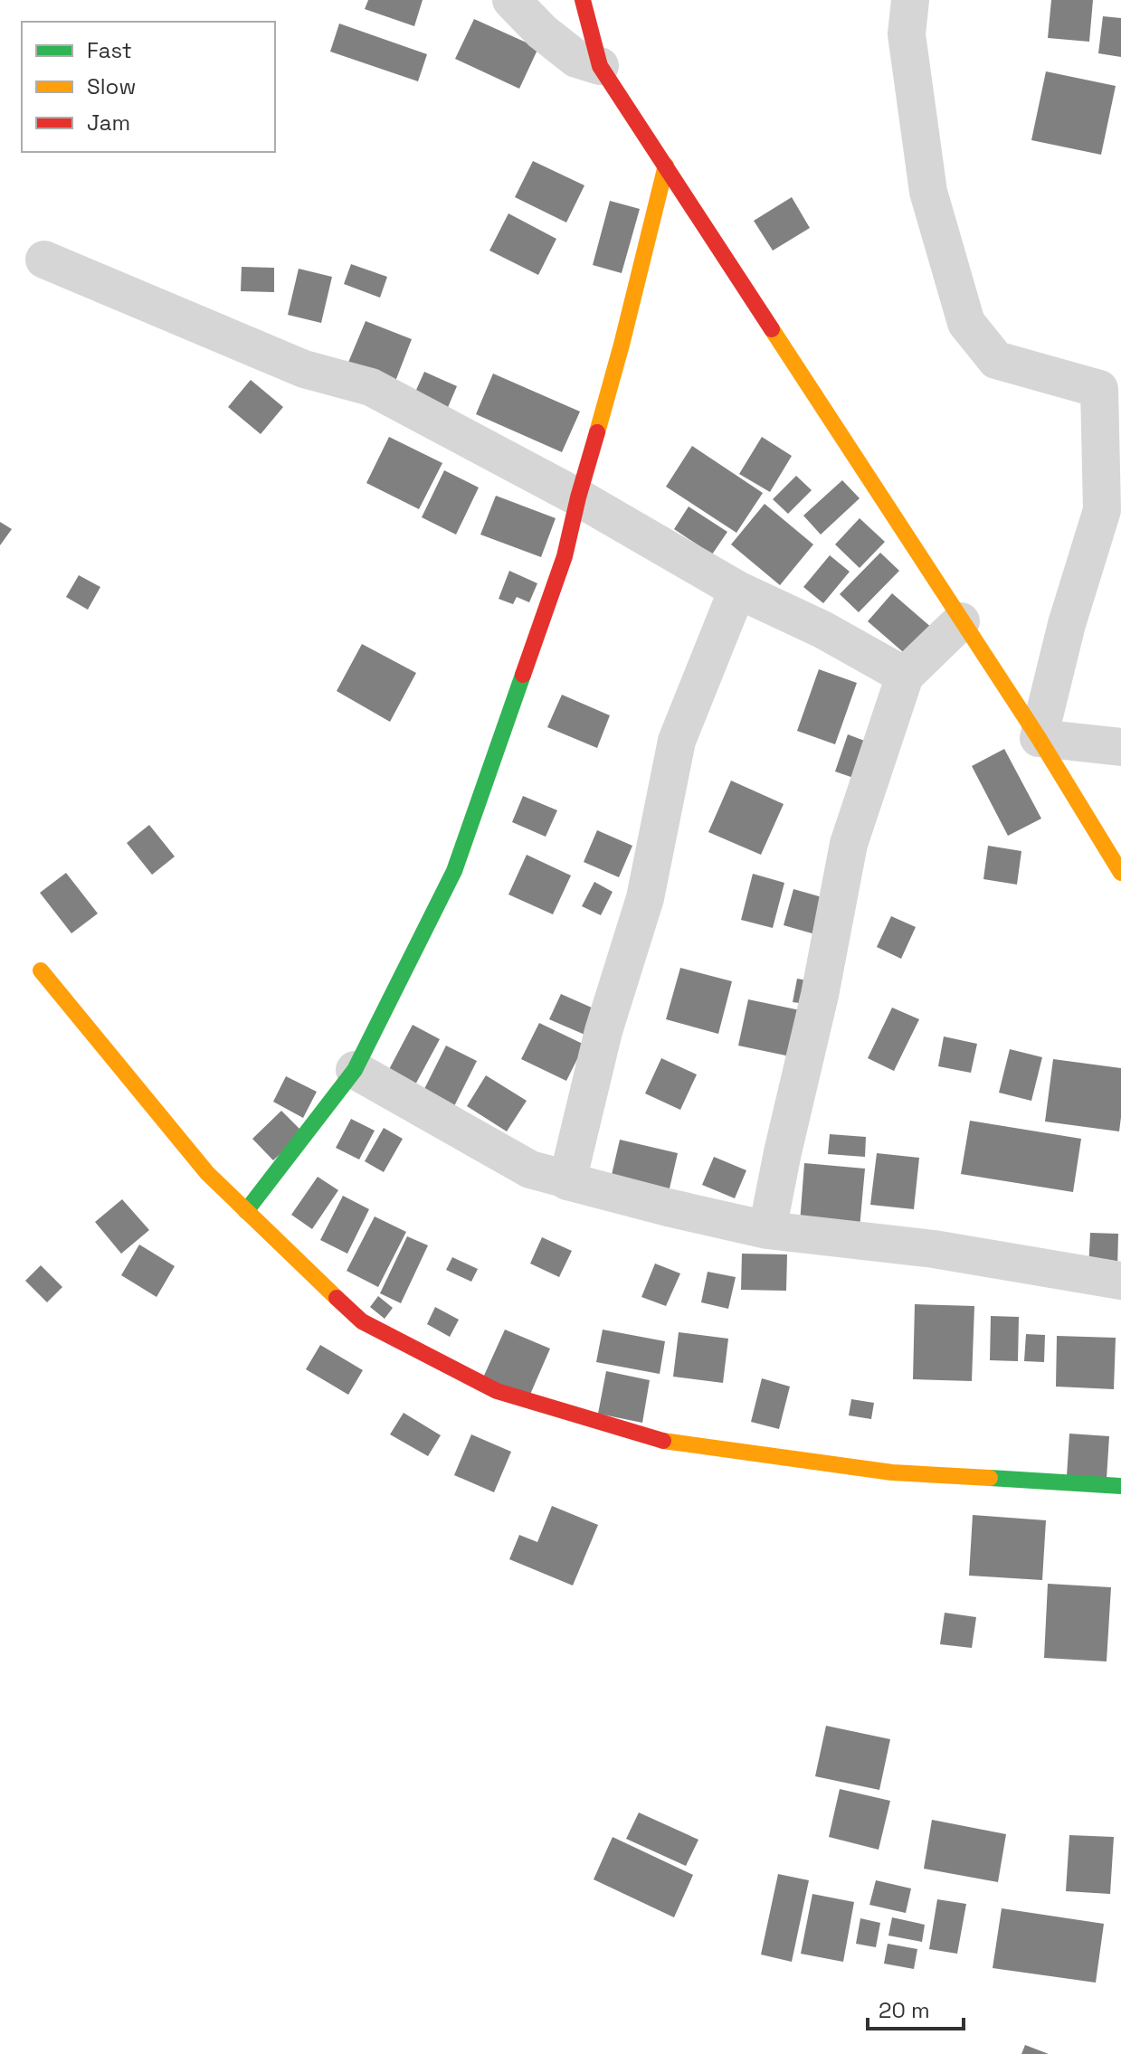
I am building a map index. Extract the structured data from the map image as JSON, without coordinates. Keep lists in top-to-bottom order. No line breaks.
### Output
{"legend":["Fast","Slow","Jam"],"scale_bar":"20 m"}
